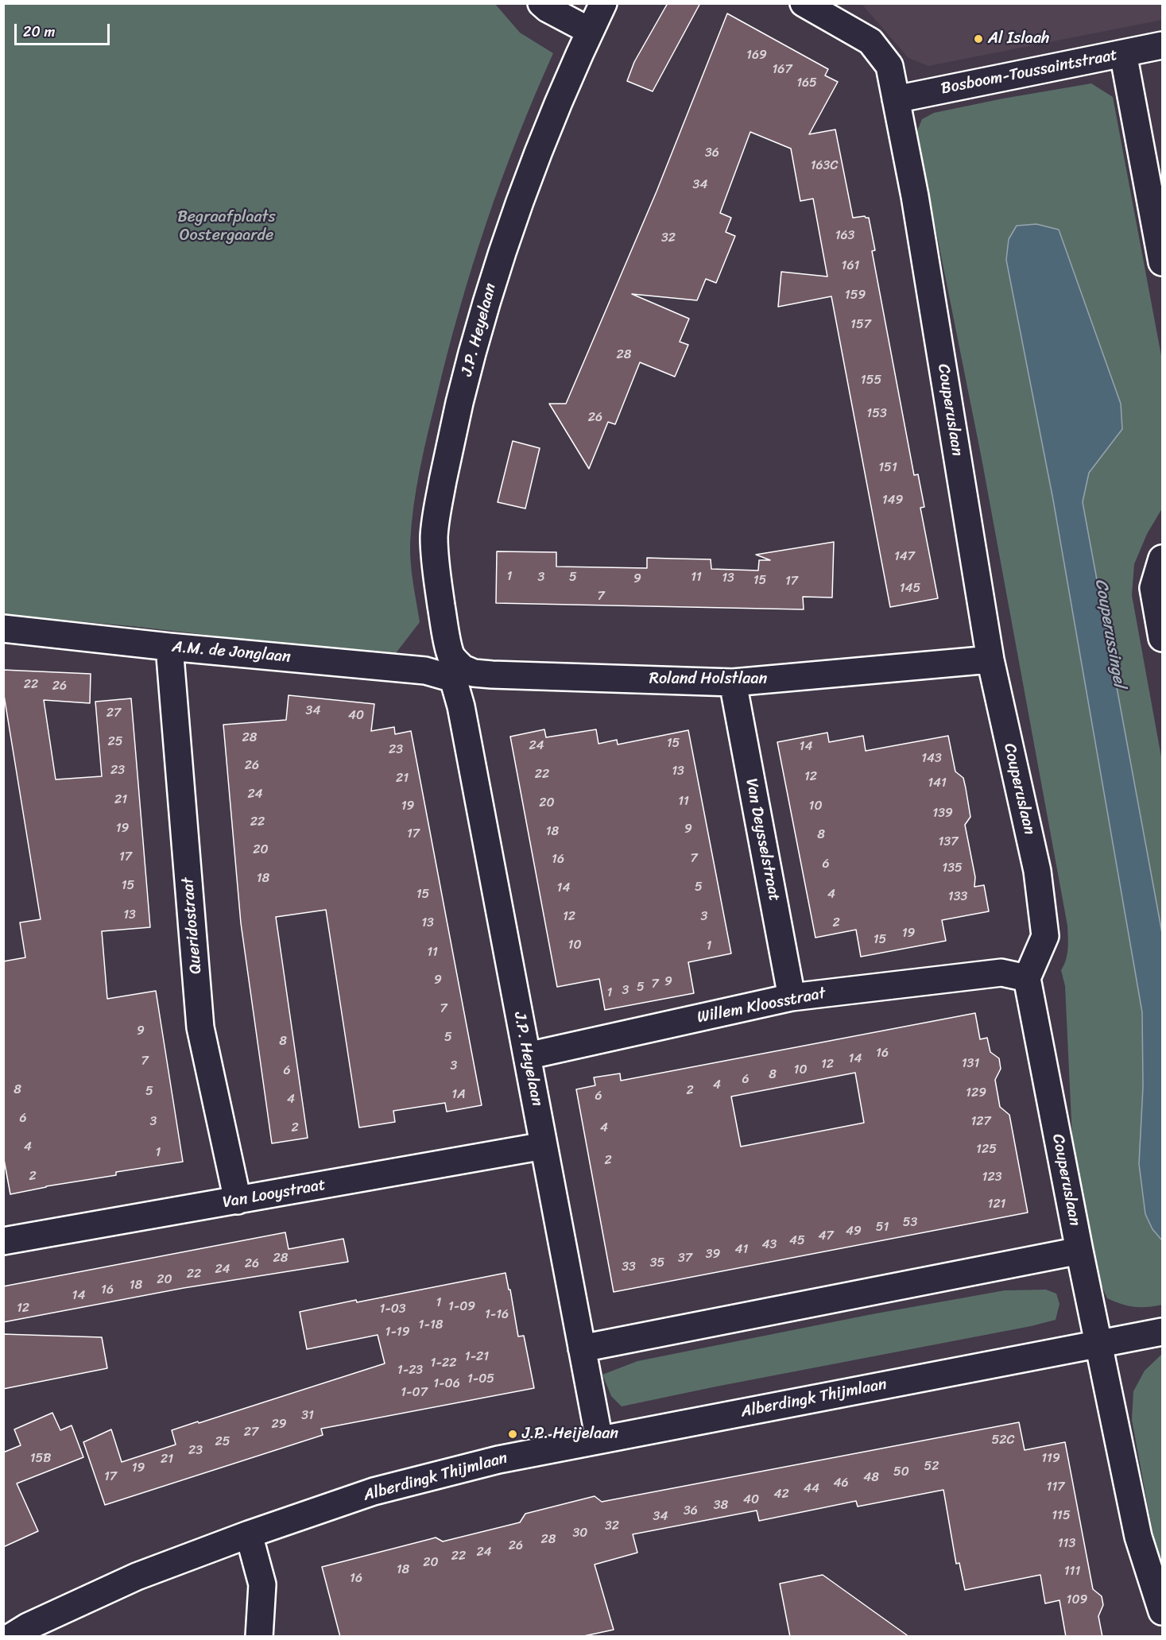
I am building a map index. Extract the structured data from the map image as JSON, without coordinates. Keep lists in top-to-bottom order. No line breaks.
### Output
{"streets":{"street":["Bosboom-Toussaintstraat","J.P. Heyelaan","Couperuslaan","A.M. de Jonglaan","Roland Holstlaan","Van Deysselstraat","Queridostraat","Willem Kloosstraat","Van Looystraat","Alberdingk Thijmlaan"]},"crossings":[["Bosboom-Toussaintstraat","Couperuslaan"],["J.P. Heyelaan","A.M. de Jonglaan"],["J.P. Heyelaan","Roland Holstlaan"],["J.P. Heyelaan","Willem Kloosstraat"],["J.P. Heyelaan","Van Looystraat"],["J.P. Heyelaan","Alberdingk Thijmlaan"],["Couperuslaan","Roland Holstlaan"],["Couperuslaan","Willem Kloosstraat"],["Couperuslaan","Alberdingk Thijmlaan"],["A.M. de Jonglaan","Roland Holstlaan"],["A.M. de Jonglaan","Queridostraat"],["Roland Holstlaan","Van Deysselstraat"],["Van Deysselstraat","Willem Kloosstraat"],["Queridostraat","Van Looystraat"]],"water":["Couperussingel"],"parks":["Begraafplaats Oostergaarde"],"places":["Al Islaah","J.P. Heijelaan"],"house_numbers":["169","167","165","36","163C","34","163","32","161","159","157","28","155","153","26","151","149","147","1","3","5","11","13","9","15","17","145","7","22","26","34","27","40","28","25","15","24","14","23","143","26","23","13","22","12","21","141","24","21","11","20","19","10","139","22","19","9","18","17","8","137","20","17","7","16","6","135","18","15","5","14","15","4","133","13","12","3","13","2","19","15","10","1","11","9","9","7","5","3","1","7","9","5","8","16","14","7","131","12","3","10","6","8","6","4","8","2","5","129","1A","6","4","6","3","127","2","4","4","125","1","2","2","123","121","53","51","49","47","45","43","41","39","28","37","35","26","33","24","22","20","18","16","14","1","1-09","12","1-03","1-16","1-18","1-19","1-21","1-22","1-23","1-05","1-06","1-07","31","29","27","52C","25","23","15B","119","21","52","19","50","17","48","46","117","44","42","40","38","36","115","34","32","30","28","113","26","24","22","20","18","111","16","109"],"scale_bar":"20 m"}
